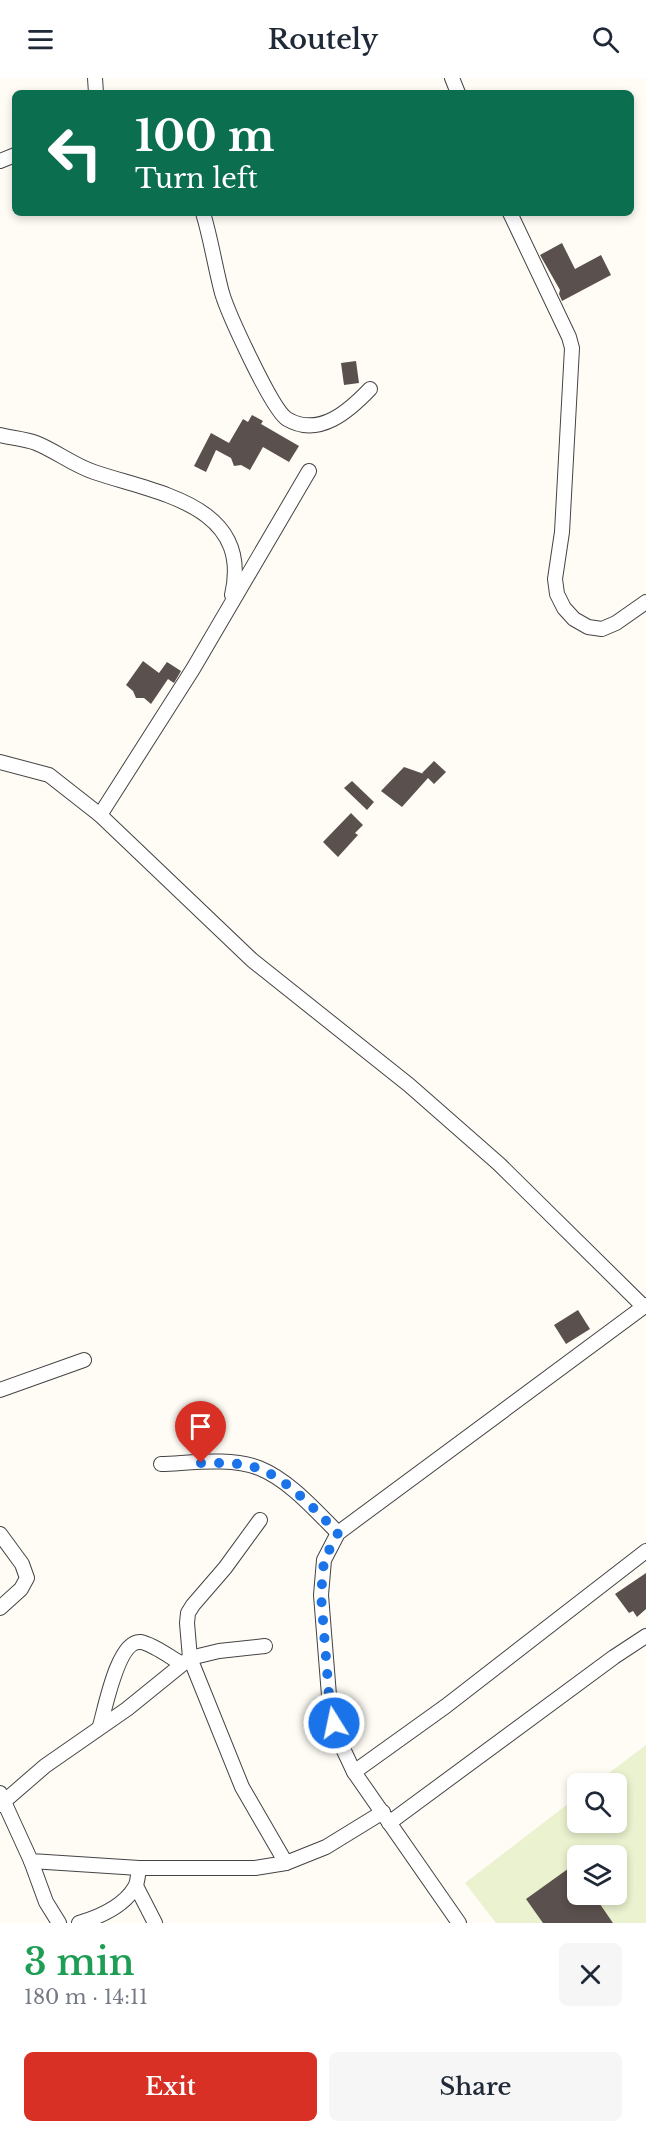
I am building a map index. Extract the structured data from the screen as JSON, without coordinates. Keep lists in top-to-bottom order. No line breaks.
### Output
{"page":{"header":"Routely","turn":["100 m","Turn left"],"heading":["3 min","180 m · 14:11"],"buttons":["Exit","Share"]}}
